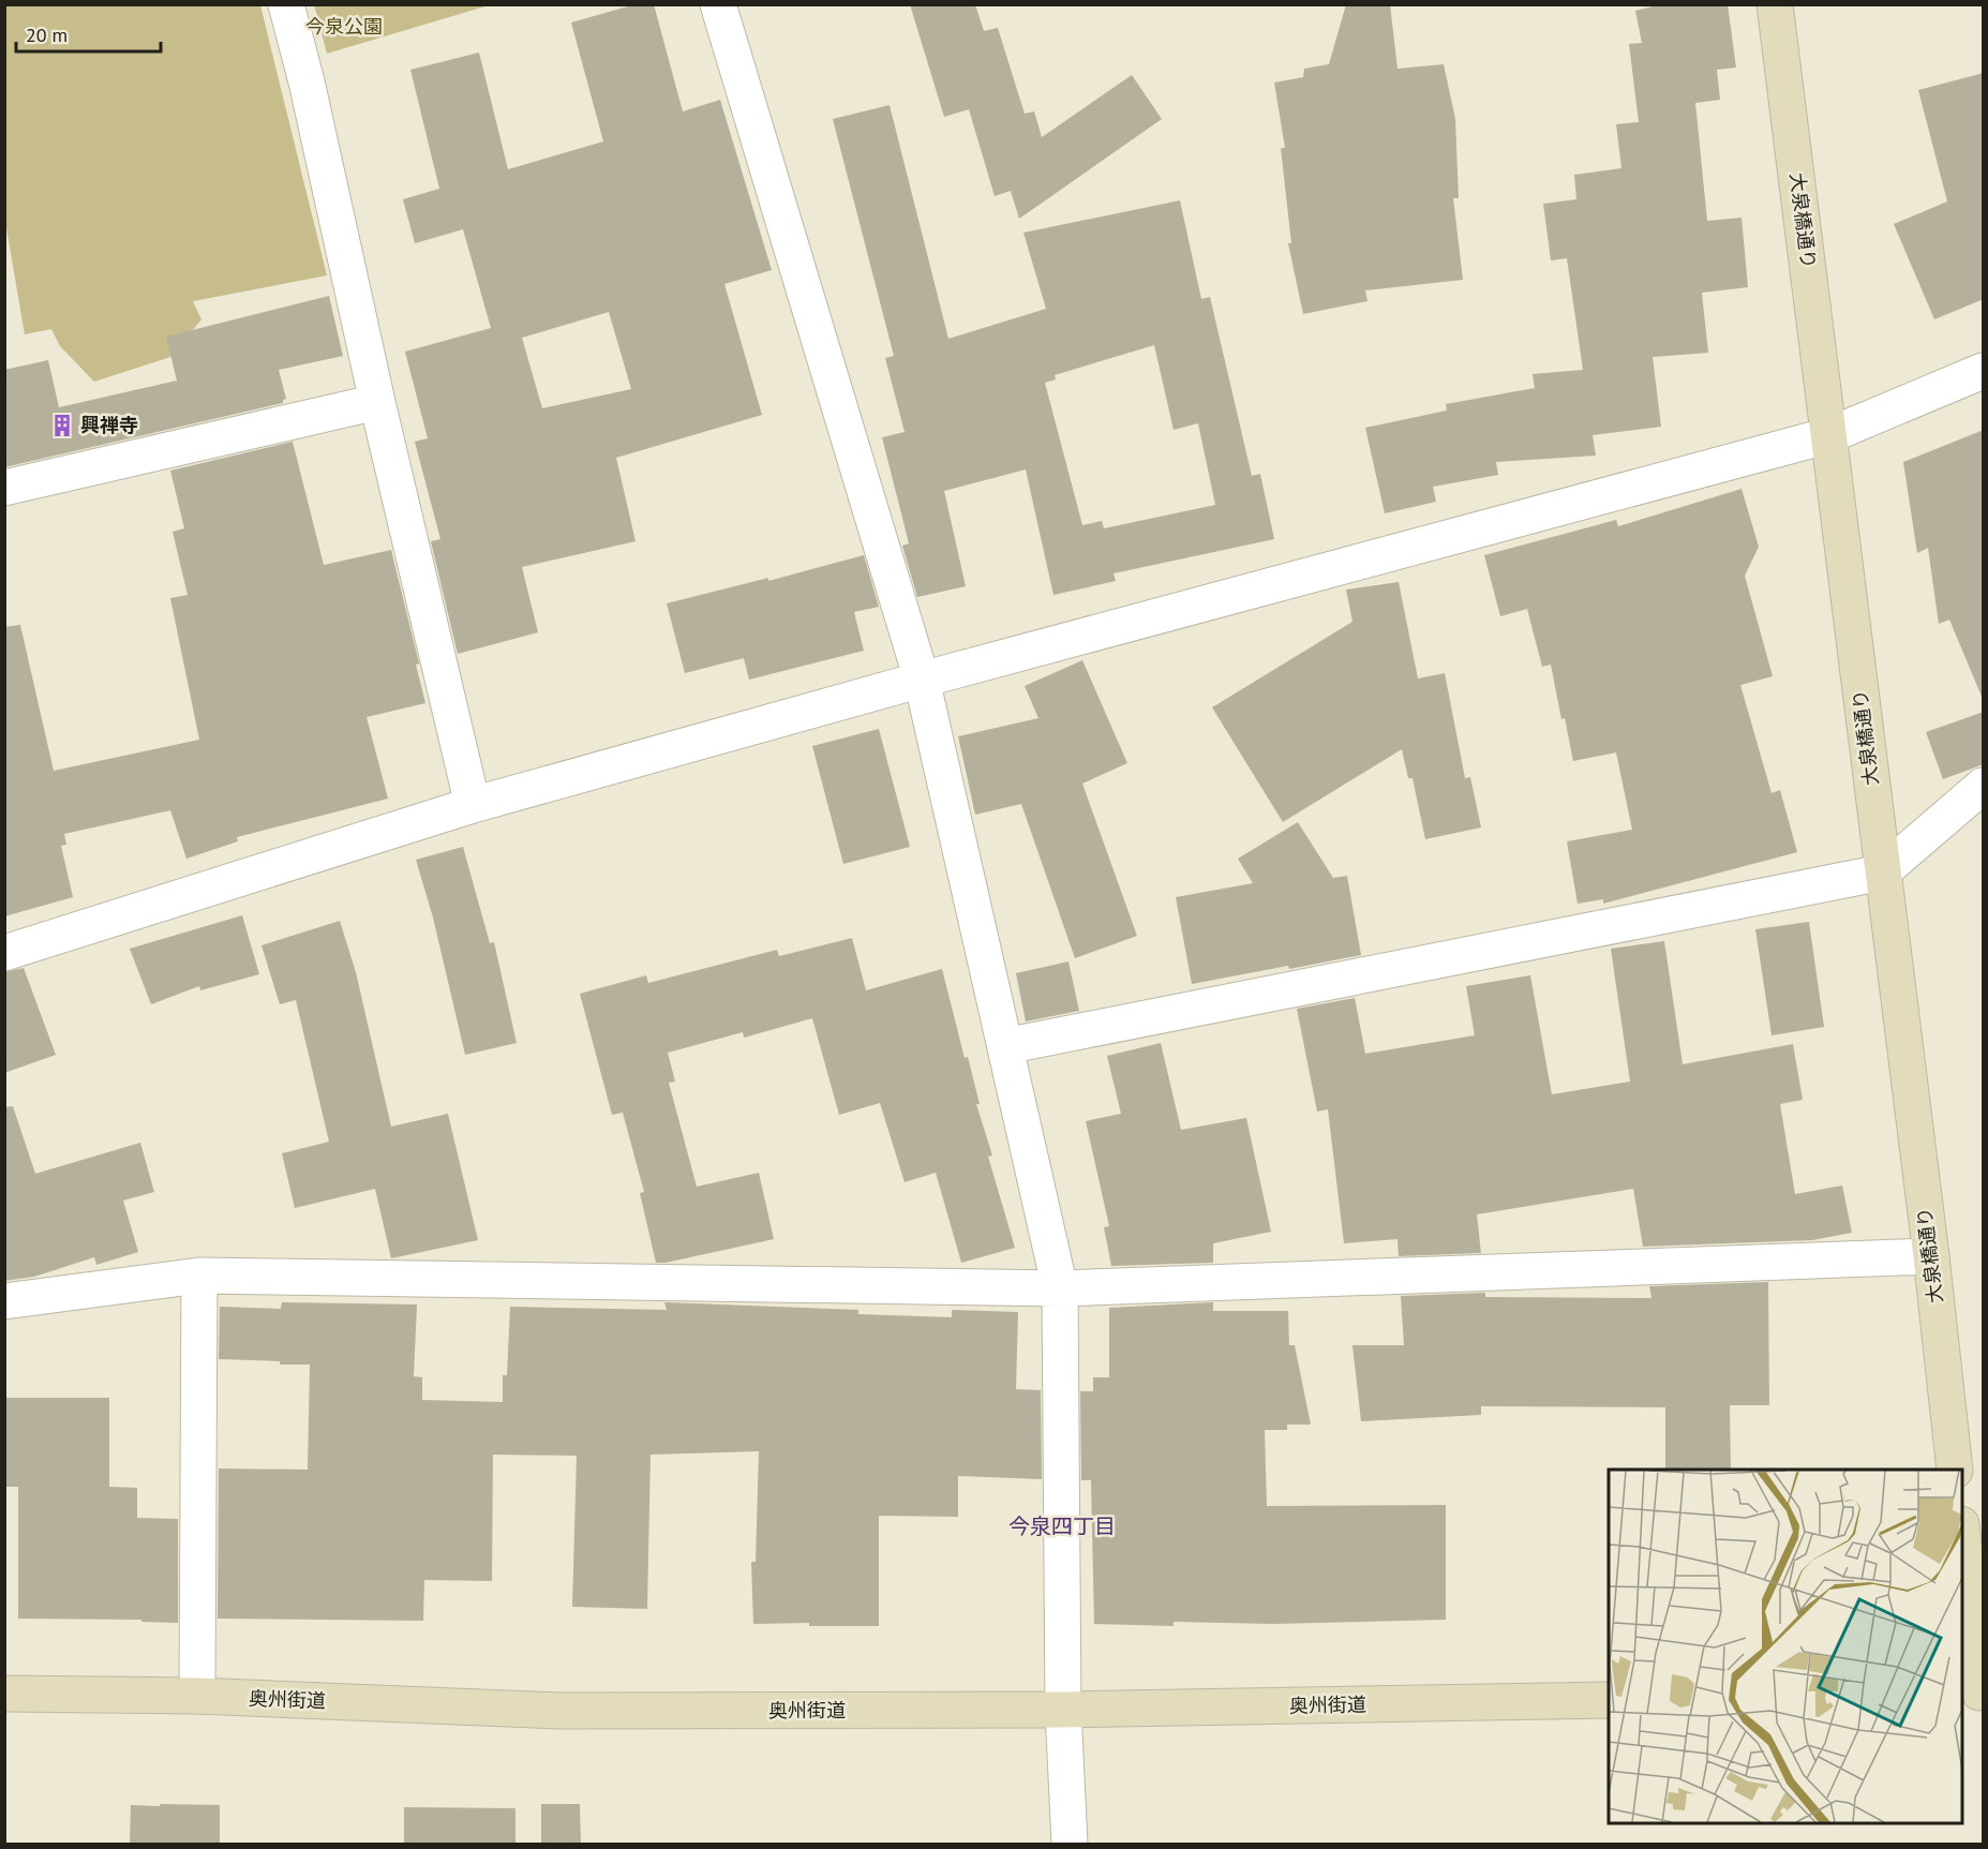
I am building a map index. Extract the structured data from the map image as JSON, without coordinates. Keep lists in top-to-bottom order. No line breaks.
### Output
{"streets":{"street":["大泉橋通り","奥州街道"]},"districts":["今泉四丁目"],"parks":["今泉公園"],"places":{"building":["興禅寺"]},"scale_bar":"20 m"}
